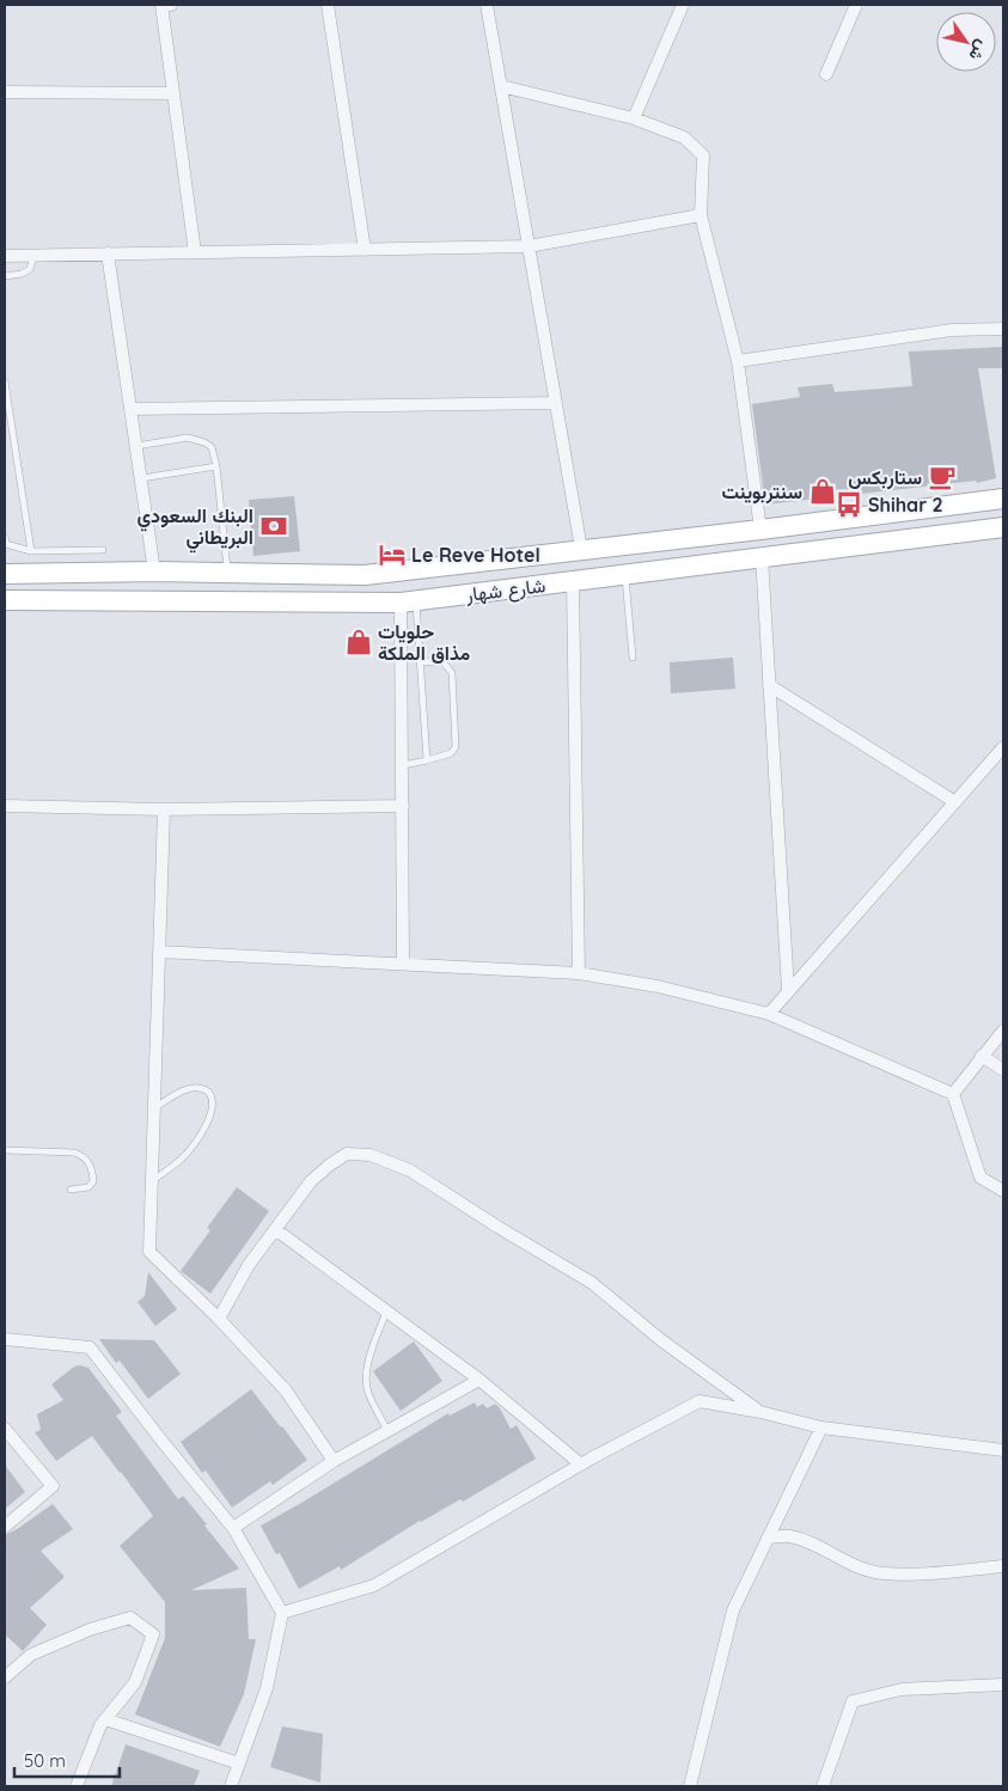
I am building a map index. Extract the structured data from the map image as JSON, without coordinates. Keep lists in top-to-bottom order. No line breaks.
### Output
{"streets":{"main road":["شارع شهار"]},"places":{"cafe":["ستاربكس"],"shop":["سنتربوينت","حلويات مذاق الملكة"],"bus stop":["Shihar 2"],"bank":["البنك السعودي البريطاني"],"hotel":["Le Reve Hotel"]},"scale_bar":"50 m","north":"bottom right"}
